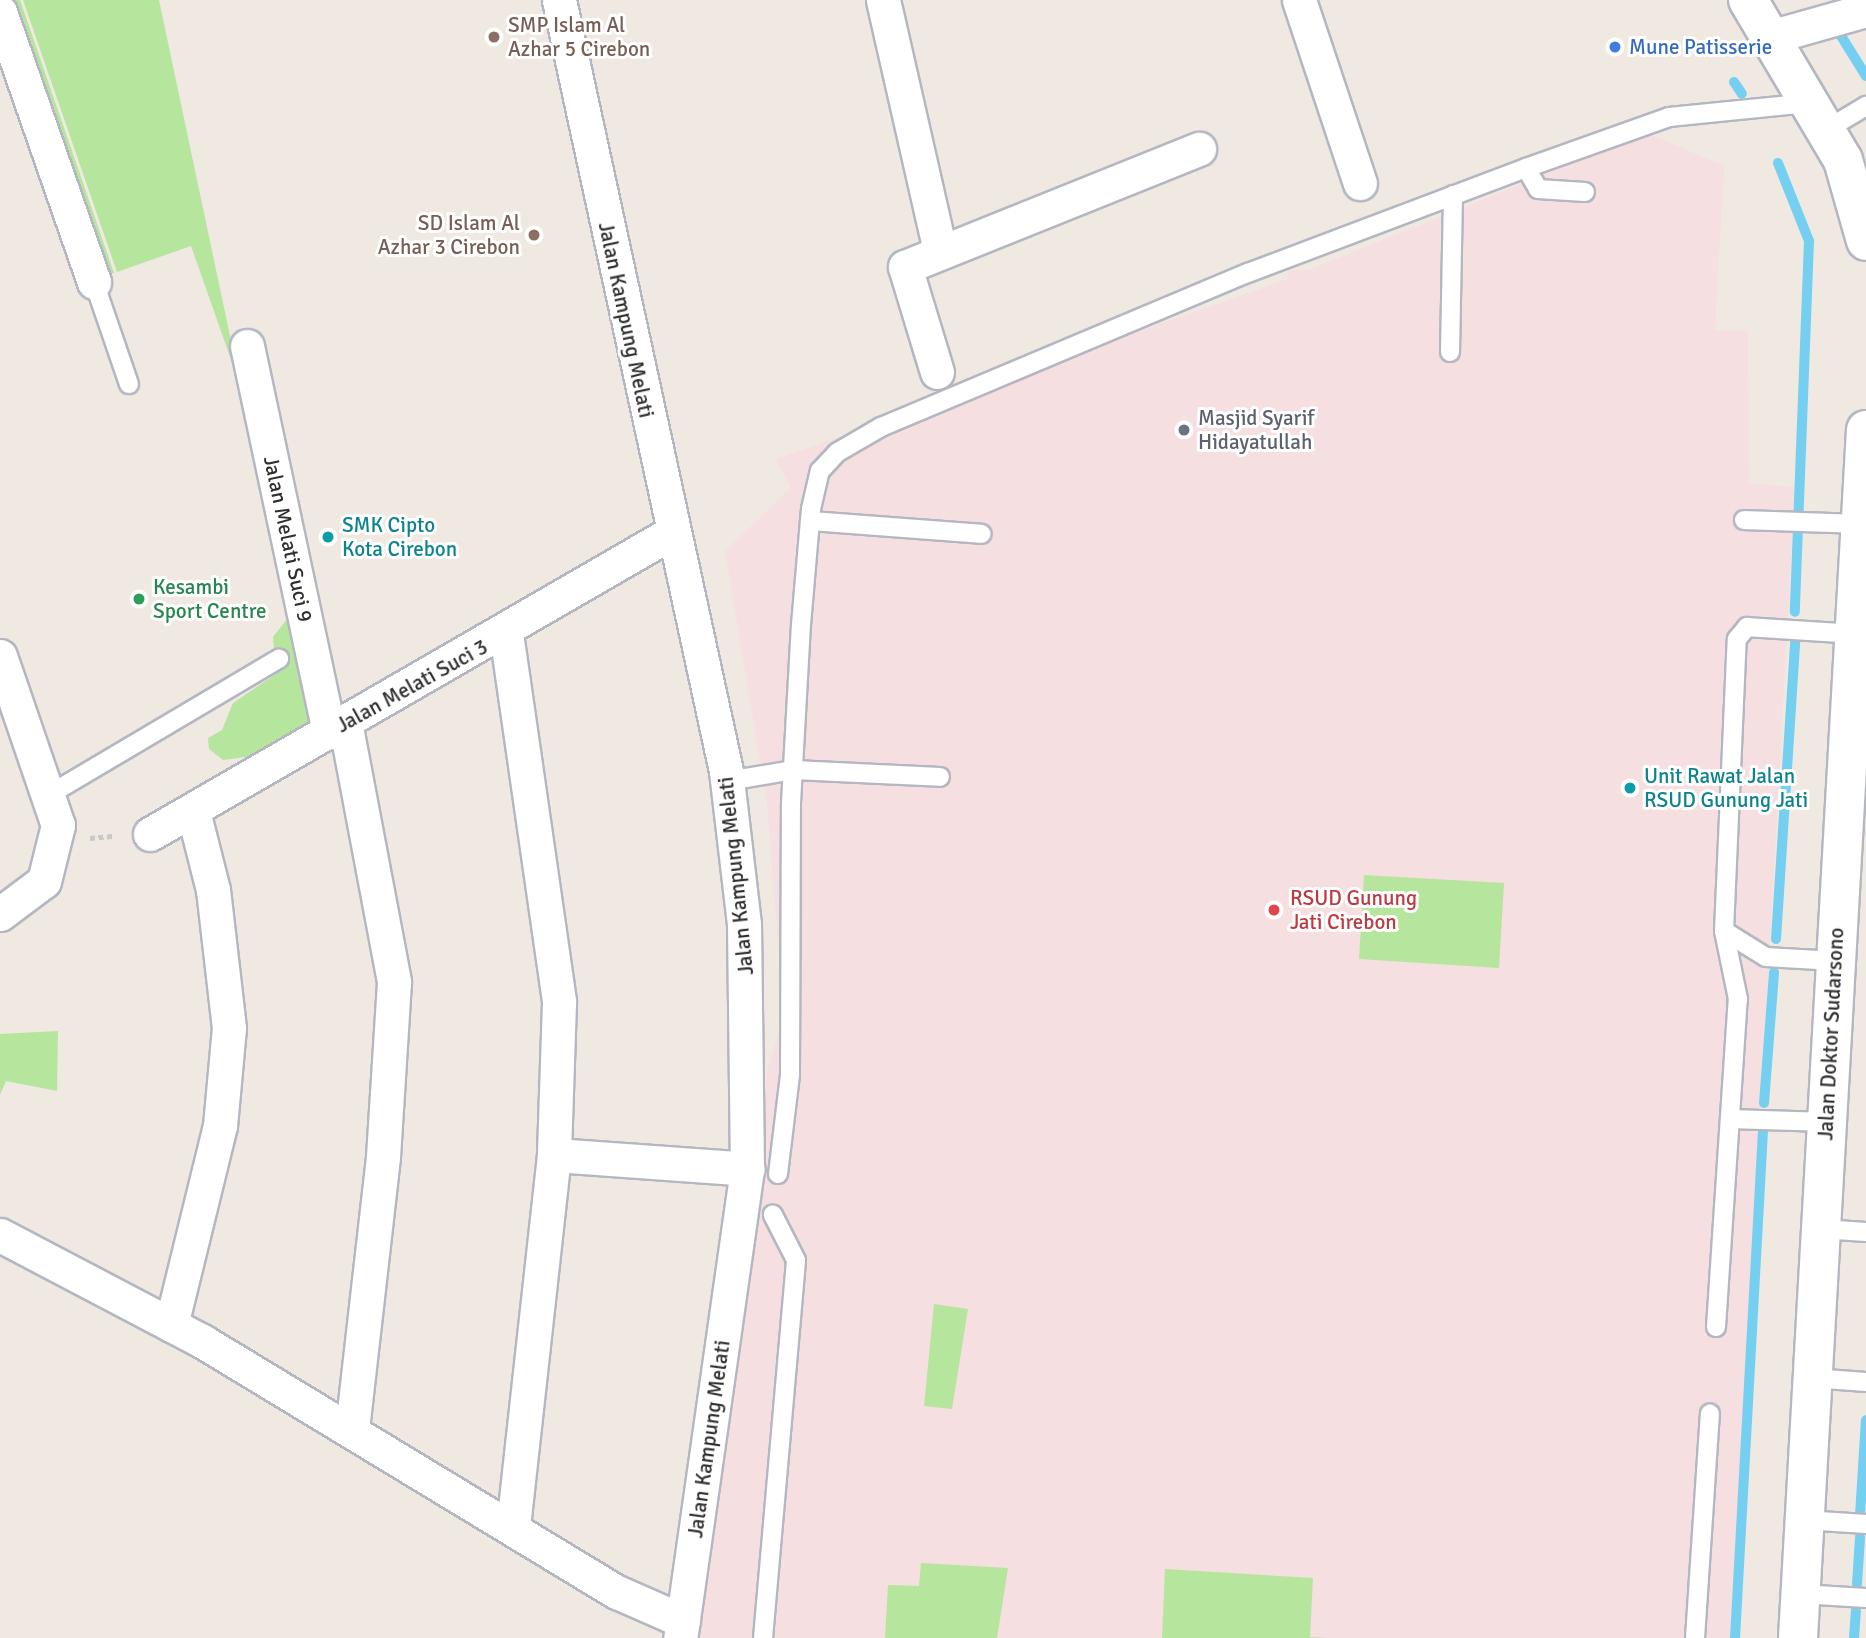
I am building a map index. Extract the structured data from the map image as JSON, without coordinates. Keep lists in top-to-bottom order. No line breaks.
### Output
{"streets":{"street":["Jalan Kampung Melati","Jalan Melati Suci 9","Jalan Melati Suci 3","Jalan Doktor Sudarsono"]},"crossings":[["Jalan Kampung Melati","Jalan Melati Suci 3"],["Jalan Melati Suci 9","Jalan Melati Suci 3"]],"places":["SMP Islam Al Azhar 5 Cirebon","Mune Patisserie","SD Islam Al Azhar 3 Cirebon","Masjid Syarif Hidayatullah","SMK Cipto Kota Cirebon","Kesambi Sport Centre","Unit Rawat Jalan RSUD Gunung Jati","RSUD Gunung Jati Cirebon"]}
